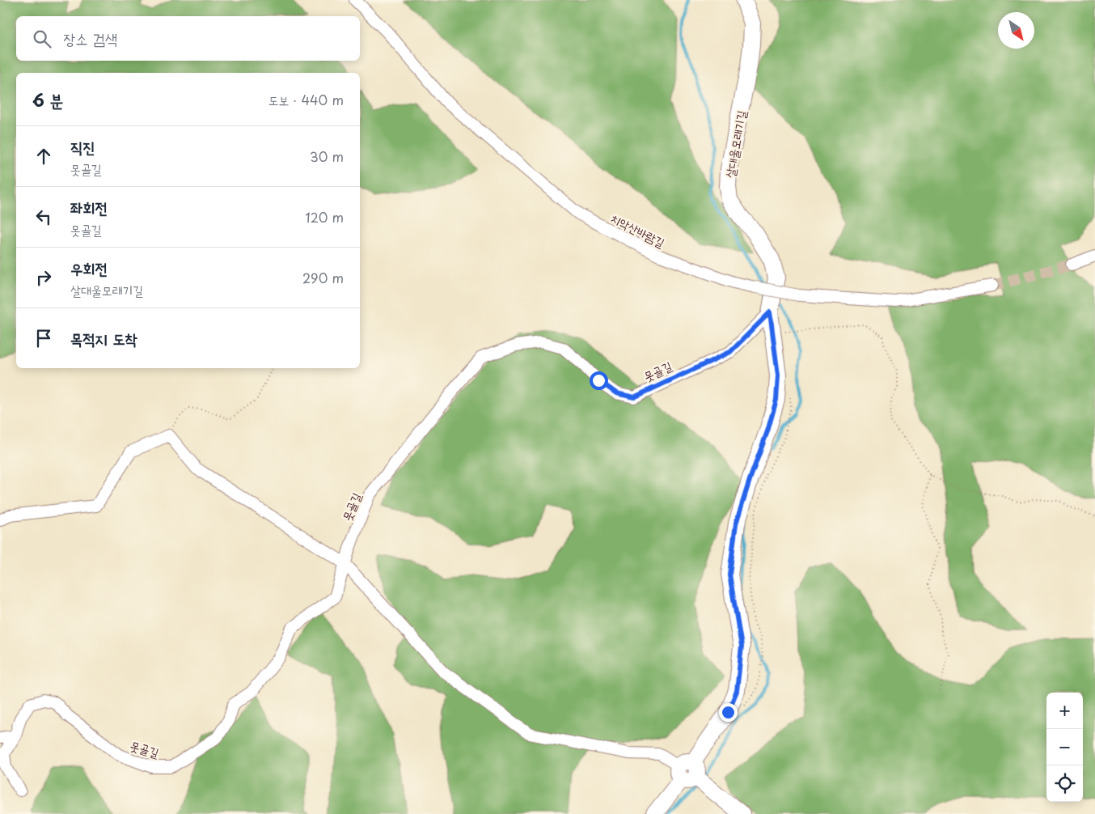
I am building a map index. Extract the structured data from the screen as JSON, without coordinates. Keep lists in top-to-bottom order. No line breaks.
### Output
{"streets":{"street":["살대울모래기길","치악산바람길","못골길"]},"crossings":[["살대울모래기길","못골길"]],"north":"bottom right","page":{"search":"장소 검색","heading":["6 분","도보 · 440 m"],"list":[["직진","못골길","30 m"],["좌회전","못골길","120 m"],["우회전","살대울모래기길","290 m"],"목적지 도착"],"map_buttons":["+","−"]}}
